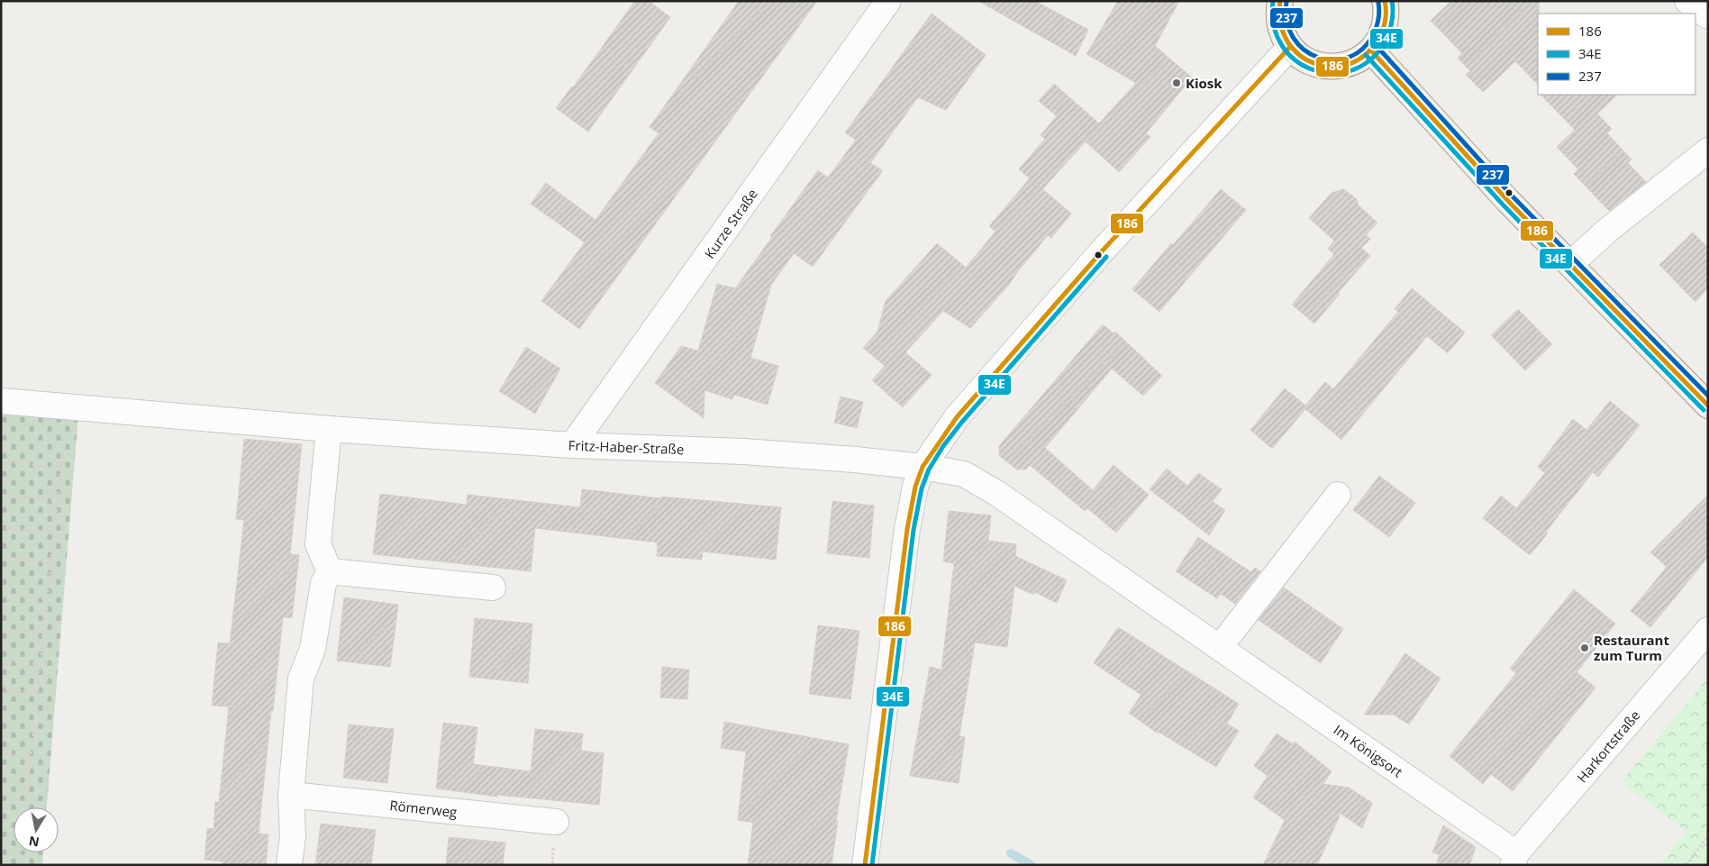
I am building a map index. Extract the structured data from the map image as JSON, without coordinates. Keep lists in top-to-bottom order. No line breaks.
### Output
{"streets":{"street":["Kurze Straße","Fritz-Haber-Straße","Harkortstraße","Im Königsort","Römerweg"]},"crossings":[["Kurze Straße","Fritz-Haber-Straße"],["Fritz-Haber-Straße","Im Königsort"],["Harkortstraße","Im Königsort"]],"places":["Kiosk","Restaurant zum Turm"],"lines":["transit line 186","transit line 34E","transit line 237"],"legend":["186","34E","237"],"north":"bottom"}
